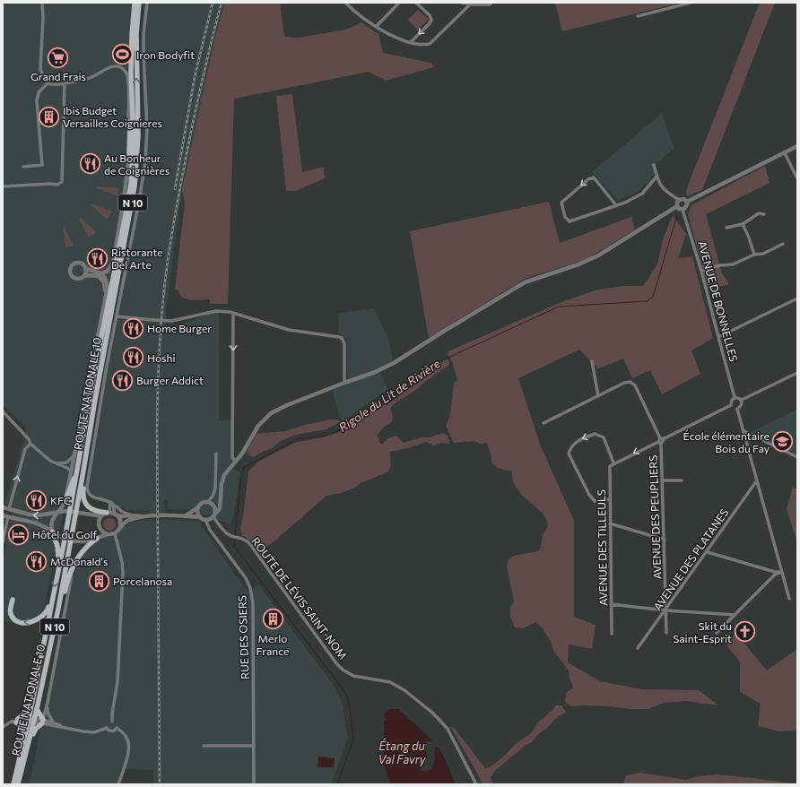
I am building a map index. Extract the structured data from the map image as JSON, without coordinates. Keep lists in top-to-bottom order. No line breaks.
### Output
{"streets":{"main road":["N 10","ROUTE NATIONALE 10"],"street":["AVENUE DE BONNELLES","AVENUE DES PEUPLIERS","AVENUE DES TILLEULS","AVENUE DES PLATANES","ROUTE DE LÉVIS SAINT-NOM","RUE DES OSIERS"]},"crossings":[["N 10","ROUTE NATIONALE 10"],["AVENUE DES PEUPLIERS","AVENUE DES PLATANES"],["ROUTE DE LÉVIS SAINT-NOM","RUE DES OSIERS"]],"water":["Rigole du Lit de Rivière","Étang du Val Favry"],"places":{"sports":["Iron Bodyfit"],"supermarket":["Grand Frais"],"building":["Ibis Budget Versailles Coignieres","Porcelanosa","Merlo France"],"restaurant":["Au Bonheur de Coignières","Ristorante Del Arte","Home Burger","Hoshi","Burger Addict","KFC","McDonald's"],"school or university":["École élémentaire Bois du Fay"],"hotel":["Hôtel du Golf"],"church":["Skit du Saint-Esprit"]}}
